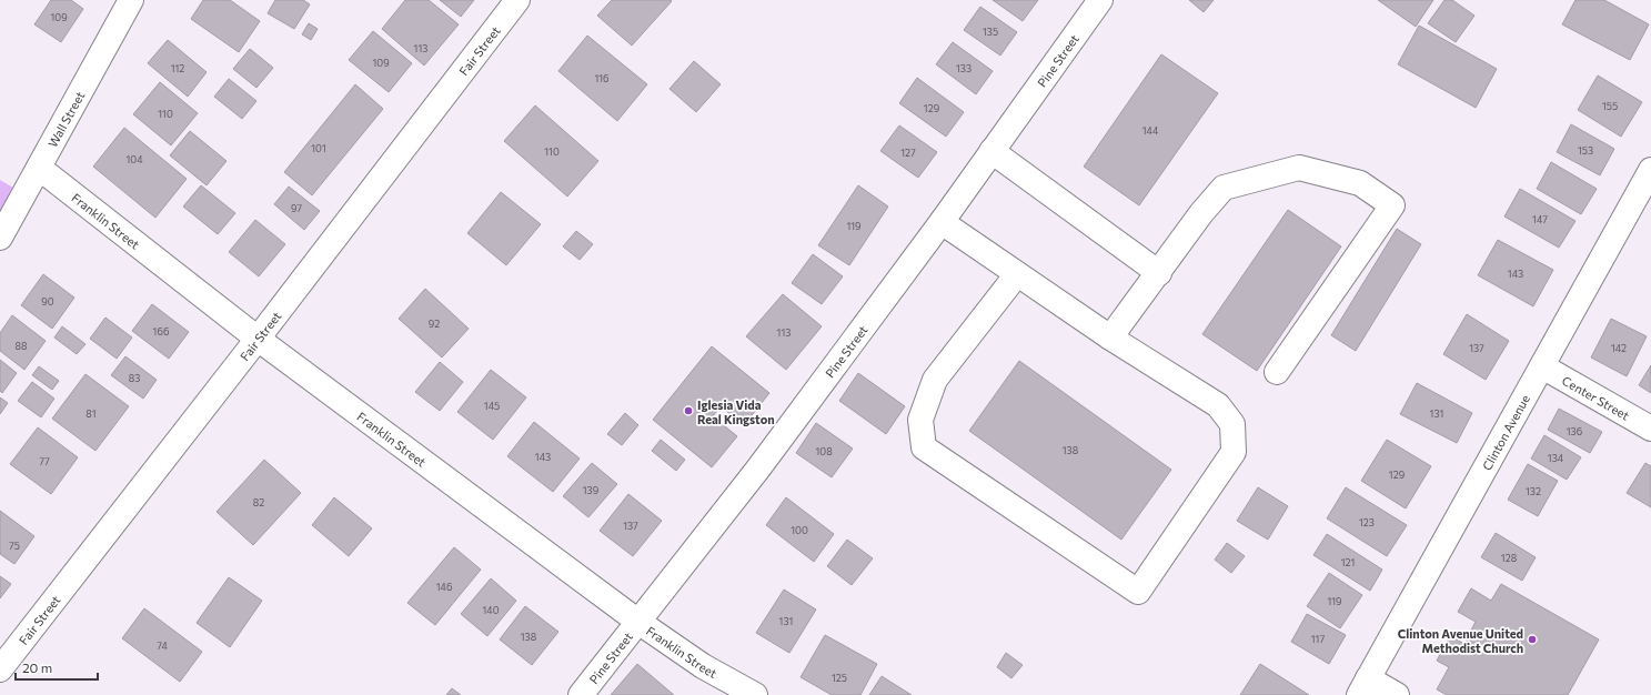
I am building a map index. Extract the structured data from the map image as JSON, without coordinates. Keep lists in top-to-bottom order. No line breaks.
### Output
{"streets":{"street":["Fair Street","Pine Street","Wall Street","Franklin Street","Center Street","Clinton Avenue"]},"crossings":[["Fair Street","Franklin Street"],["Pine Street","Franklin Street"],["Wall Street","Franklin Street"],["Center Street","Clinton Avenue"]],"places":["Iglesia Vida Real Kingston","Clinton Avenue United Methodist Church"],"house_numbers":["109","135","113","109","112","133","116","155","129","110","144","101","153","110","127","104","97","147","119","143","90","92","166","113","88","137","142","83","145","81","131","136","138","108","143","134","77","129","139","132","82","123","137","100","75","128","121","146","119","140","131","138","117","74","125"],"scale_bar":"20 m"}
